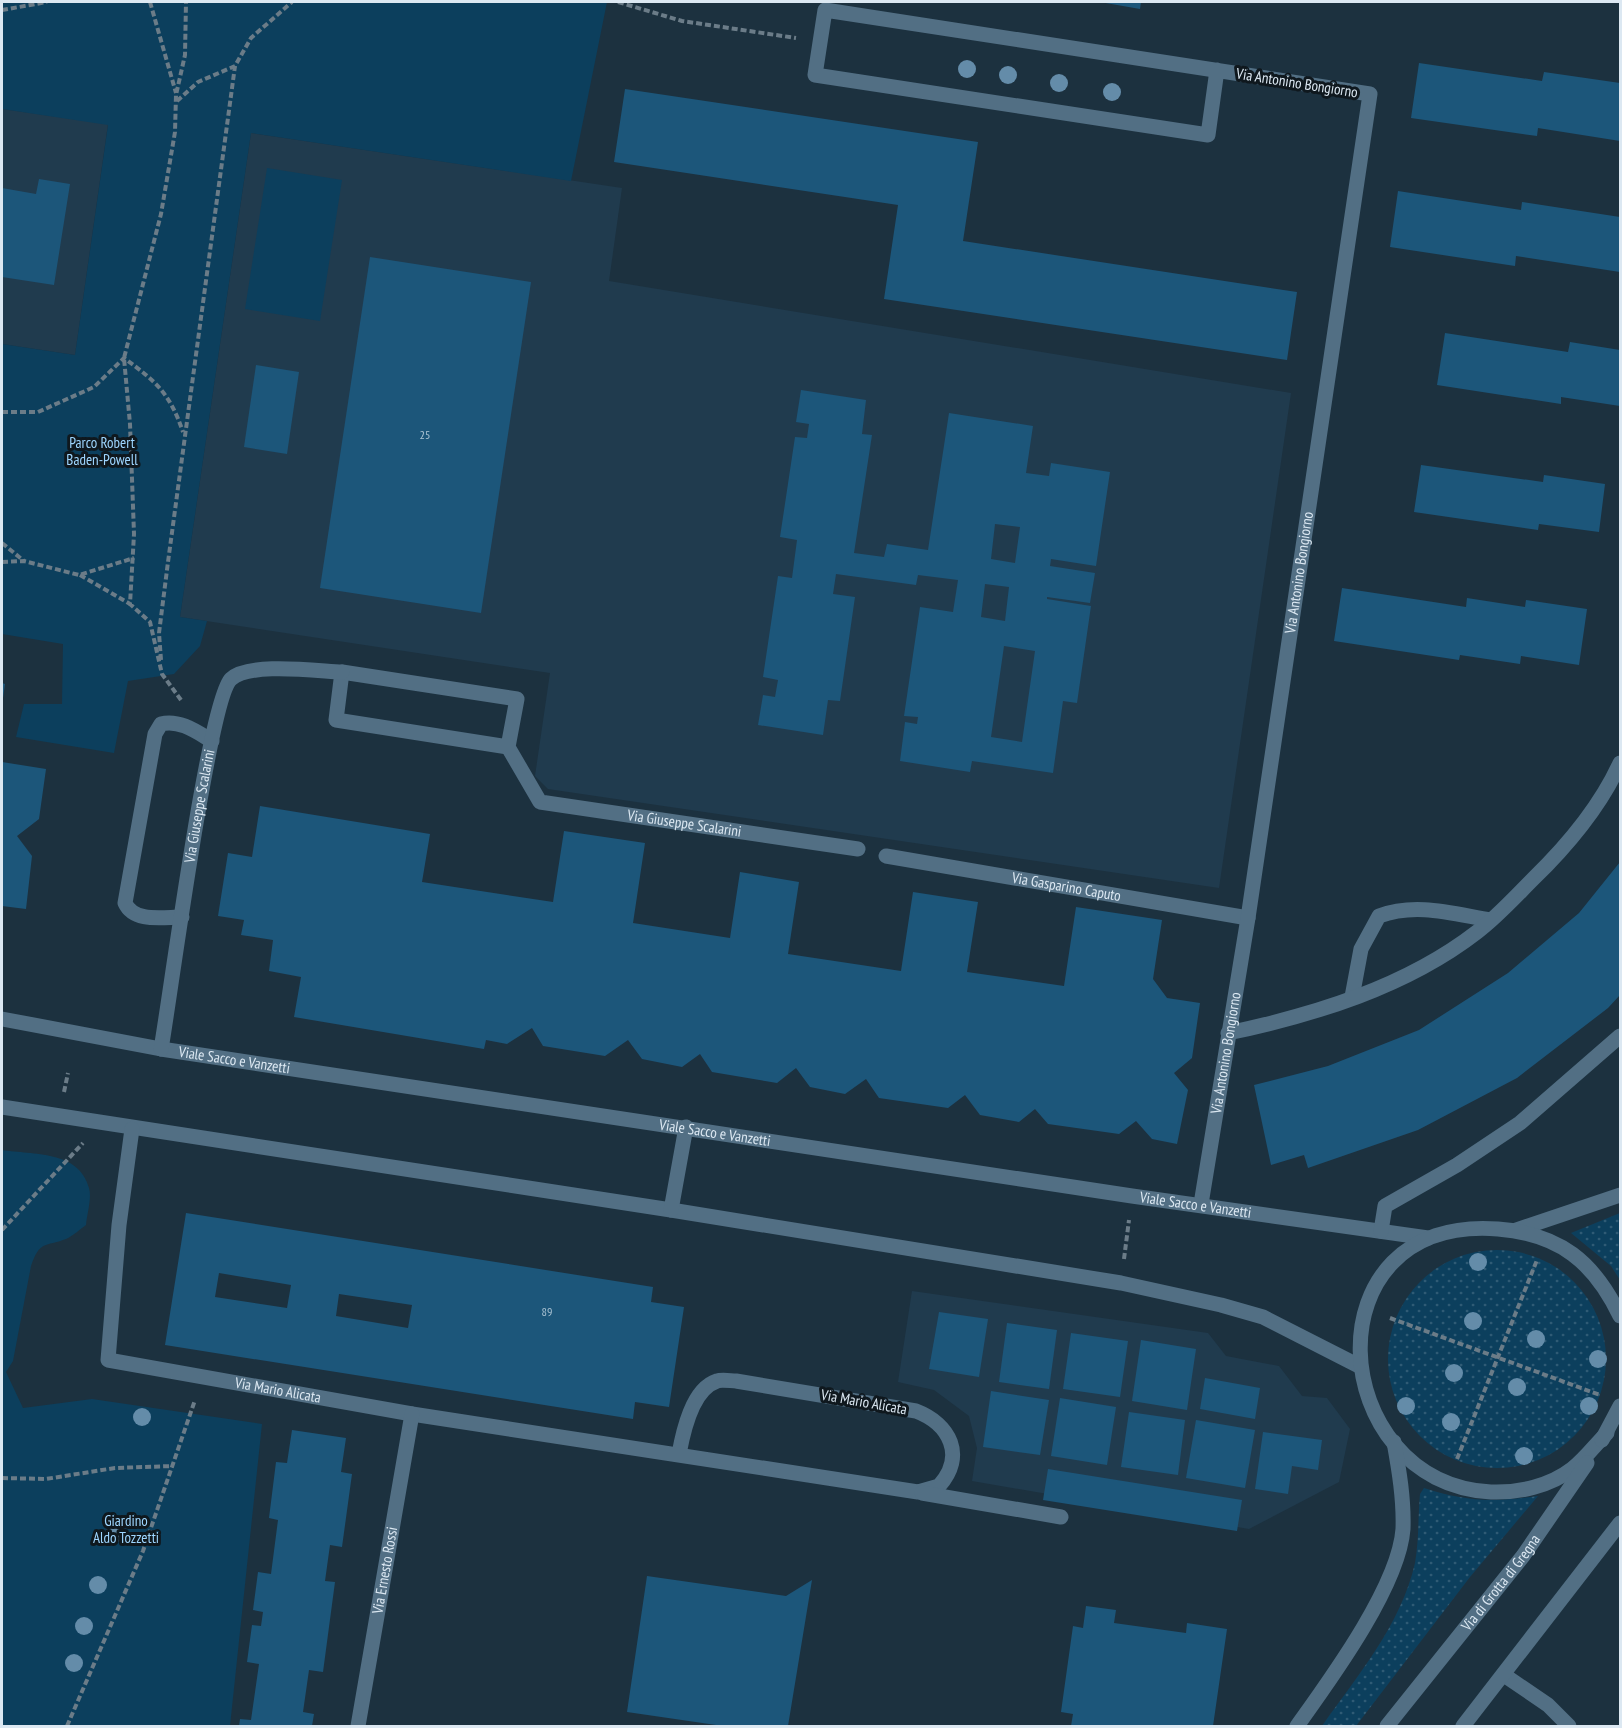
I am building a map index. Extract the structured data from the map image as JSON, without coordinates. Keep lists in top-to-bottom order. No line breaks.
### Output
{"streets":{"street":["Via Antonino Bongiorno","Via Giuseppe Scalarini","Via Gasparino Caputo","Viale Sacco e Vanzetti","Via Mario Alicata","Via Ernesto Rossi","Via di Grotta di Gregna"]},"crossings":[["Via Antonino Bongiorno","Via Gasparino Caputo"],["Via Antonino Bongiorno","Viale Sacco e Vanzetti"],["Via Giuseppe Scalarini","Viale Sacco e Vanzetti"],["Viale Sacco e Vanzetti","Via di Grotta di Gregna"],["Via Mario Alicata","Via Ernesto Rossi"]],"parks":["Parco Robert Baden-Powell","Giardino Aldo Tozzetti"],"house_numbers":["25","89"]}
